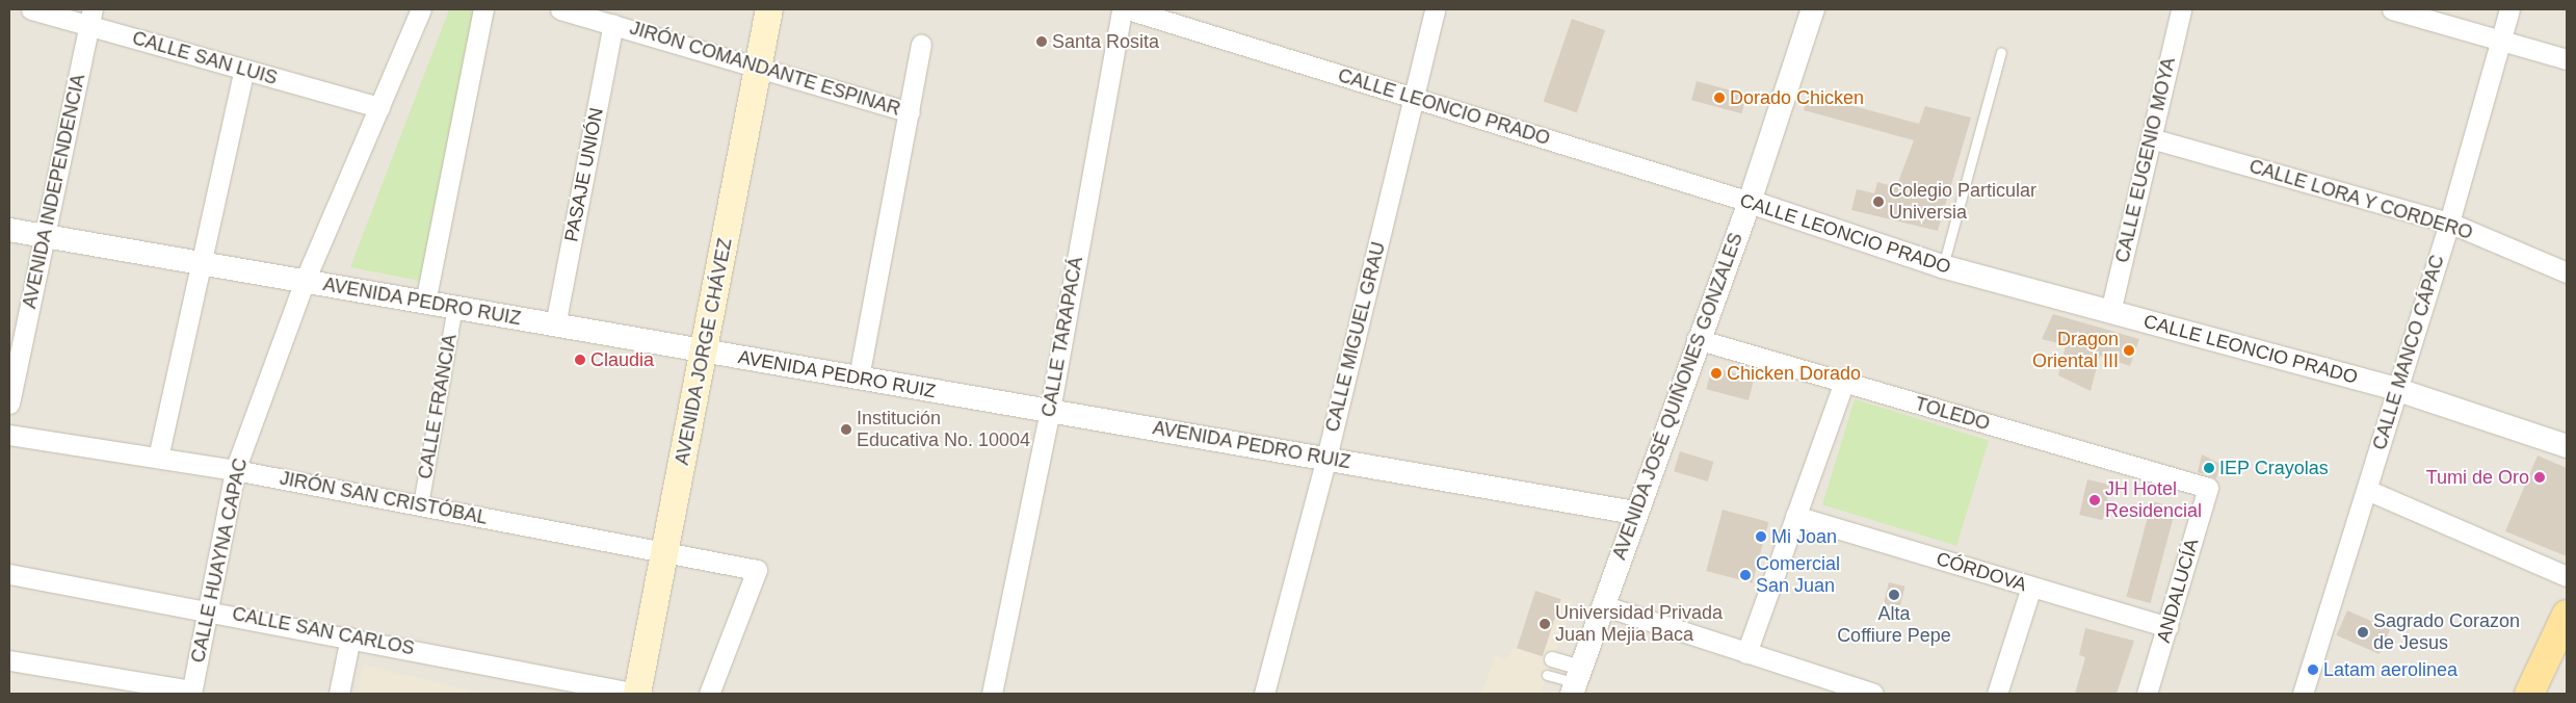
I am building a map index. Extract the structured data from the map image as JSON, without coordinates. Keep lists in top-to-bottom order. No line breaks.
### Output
{"streets":{"main road":["AVENIDA JORGE CHÁVEZ"],"street":["CALLE SAN LUIS","JIRÓN COMANDANTE ESPINAR","CALLE LEONCIO PRADO","CALLE EUGENIO MOYA","PASAJE UNIÓN","AVENIDA INDEPENDENCIA","CALLE LORA Y CORDERO","AVENIDA PEDRO RUIZ","CALLE TARAPACÁ","CALLE MIGUEL GRAU","CALLE MANCO CÁPAC","AVENIDA JOSÉ QUIÑONES GONZALES","CALLE FRANCIA","TOLEDO","JIRÓN SAN CRISTÓBAL","CALLE HUAYNA CAPAC","CÓRDOVA","ANDALUCÍA","CALLE SAN CARLOS"]},"crossings":[["CALLE SAN LUIS","AVENIDA INDEPENDENCIA"],["CALLE SAN LUIS","CALLE HUAYNA CAPAC"],["JIRÓN COMANDANTE ESPINAR","PASAJE UNIÓN"],["JIRÓN COMANDANTE ESPINAR","AVENIDA JORGE CHÁVEZ"],["CALLE LEONCIO PRADO","CALLE EUGENIO MOYA"],["CALLE LEONCIO PRADO","CALLE MIGUEL GRAU"],["CALLE LEONCIO PRADO","CALLE MANCO CÁPAC"],["CALLE LEONCIO PRADO","AVENIDA JOSÉ QUIÑONES GONZALES"],["CALLE EUGENIO MOYA","CALLE LORA Y CORDERO"],["PASAJE UNIÓN","AVENIDA PEDRO RUIZ"],["AVENIDA INDEPENDENCIA","AVENIDA PEDRO RUIZ"],["CALLE LORA Y CORDERO","CALLE MANCO CÁPAC"],["AVENIDA PEDRO RUIZ","CALLE TARAPACÁ"],["AVENIDA PEDRO RUIZ","CALLE MIGUEL GRAU"],["AVENIDA PEDRO RUIZ","AVENIDA JORGE CHÁVEZ"],["AVENIDA PEDRO RUIZ","AVENIDA JOSÉ QUIÑONES GONZALES"],["AVENIDA PEDRO RUIZ","CALLE FRANCIA"],["AVENIDA PEDRO RUIZ","CALLE HUAYNA CAPAC"],["AVENIDA JORGE CHÁVEZ","JIRÓN SAN CRISTÓBAL"],["AVENIDA JORGE CHÁVEZ","CALLE SAN CARLOS"],["AVENIDA JOSÉ QUIÑONES GONZALES","TOLEDO"],["CALLE FRANCIA","JIRÓN SAN CRISTÓBAL"],["TOLEDO","ANDALUCÍA"],["JIRÓN SAN CRISTÓBAL","CALLE HUAYNA CAPAC"],["CALLE HUAYNA CAPAC","CALLE SAN CARLOS"],["CÓRDOVA","ANDALUCÍA"]],"places":["Santa Rosita","Dorado Chicken","Colegio Particular Universia","Dragon Oriental III","Claudia","Chicken Dorado","Institución Educativa No. 10004","IEP Crayolas","Tumi de Oro","JH Hotel Residencial","Mi Joan","Comercial San Juan","Alta Coffiure Pepe","Universidad Privada Juan Mejia Baca","Sagrado Corazon de Jesus","Latam aerolinea"]}
